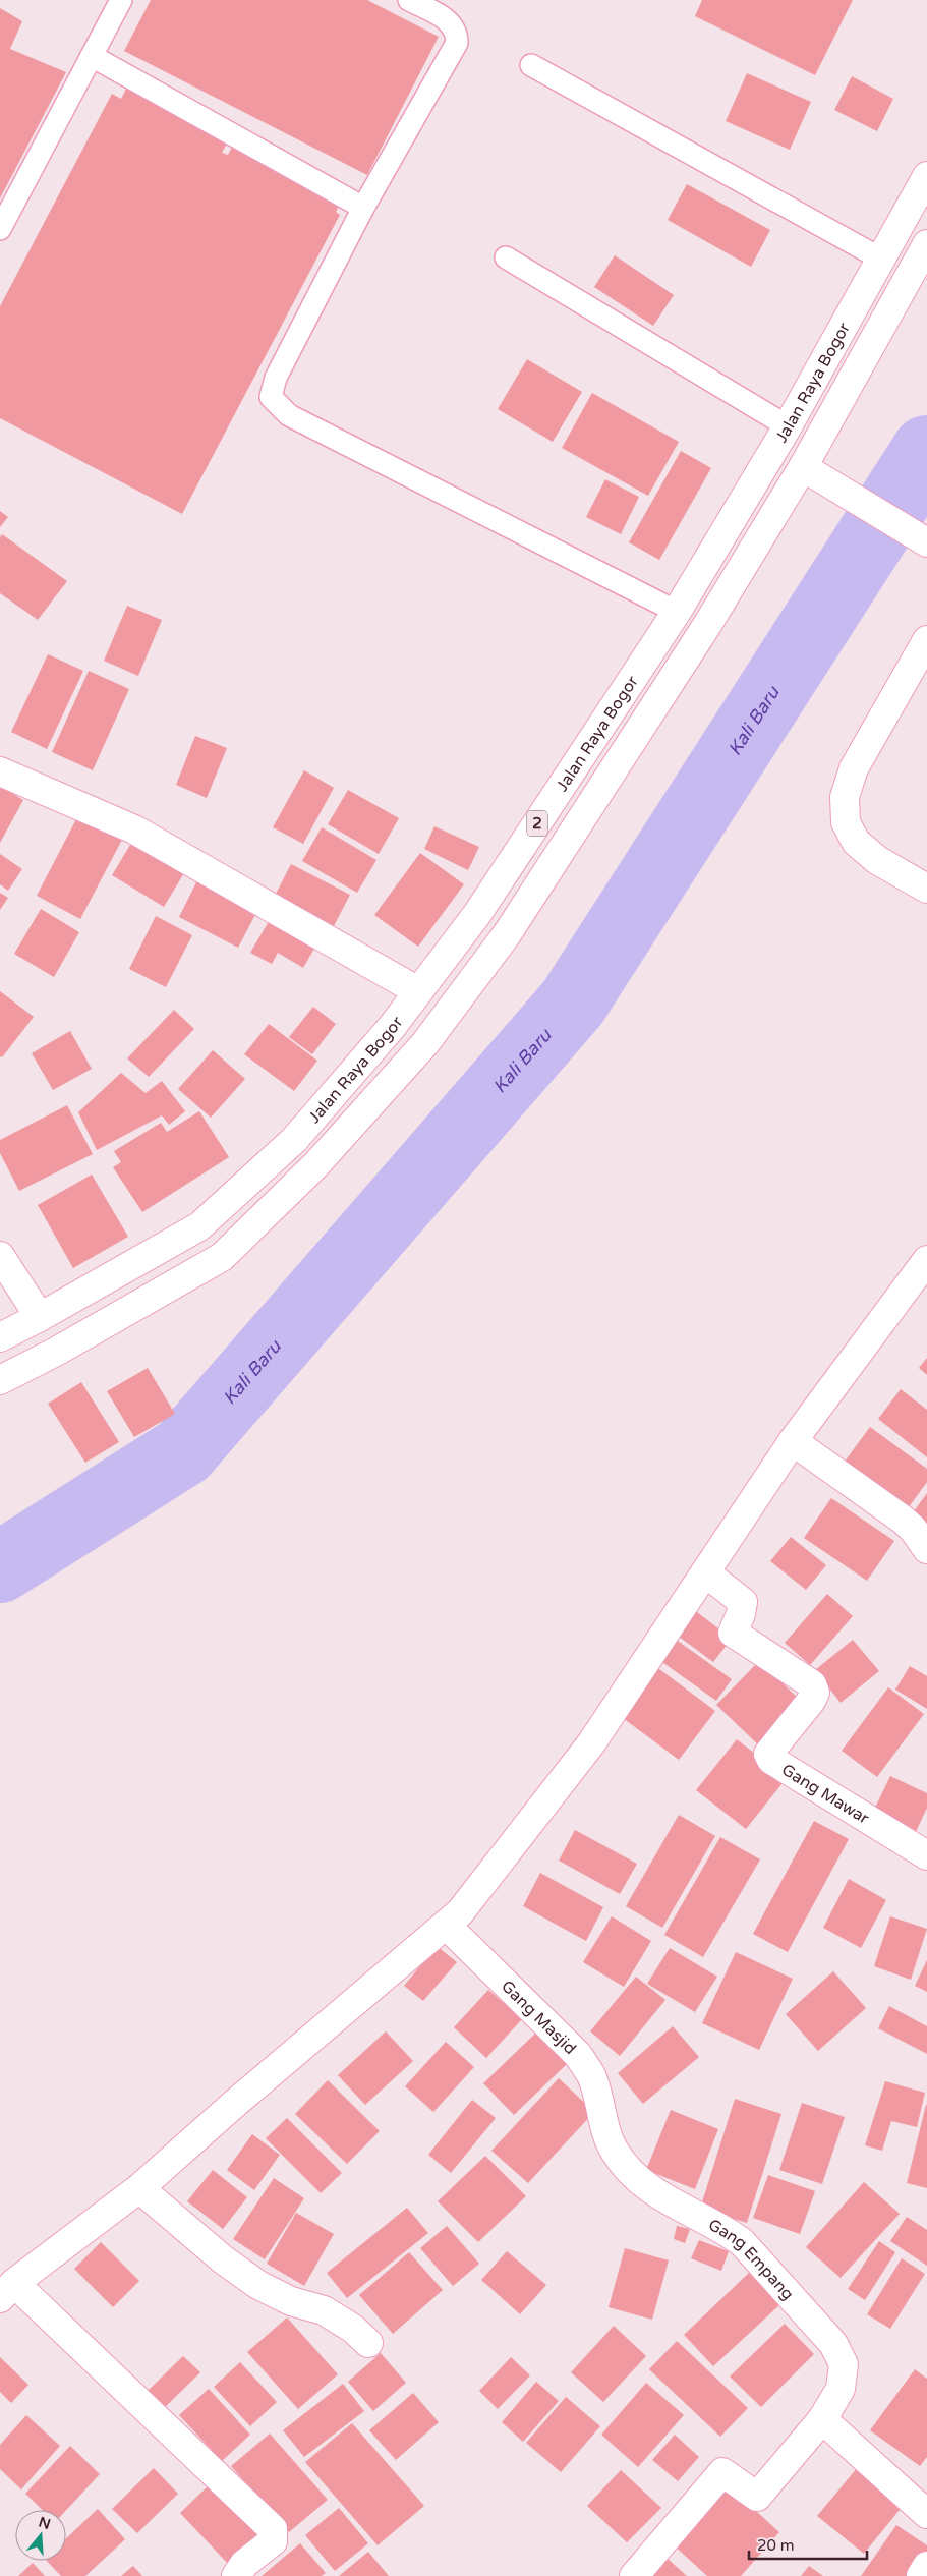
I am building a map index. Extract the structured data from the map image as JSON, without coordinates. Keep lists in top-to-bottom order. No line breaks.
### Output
{"streets":{"main road":["Jalan Raya Bogor","2","Gang Mawar","Gang Masjid","Gang Empang"]},"crossings":[["Gang Masjid","Gang Empang"]],"water":["Kali Baru"],"scale_bar":"20 m","north":"top"}
